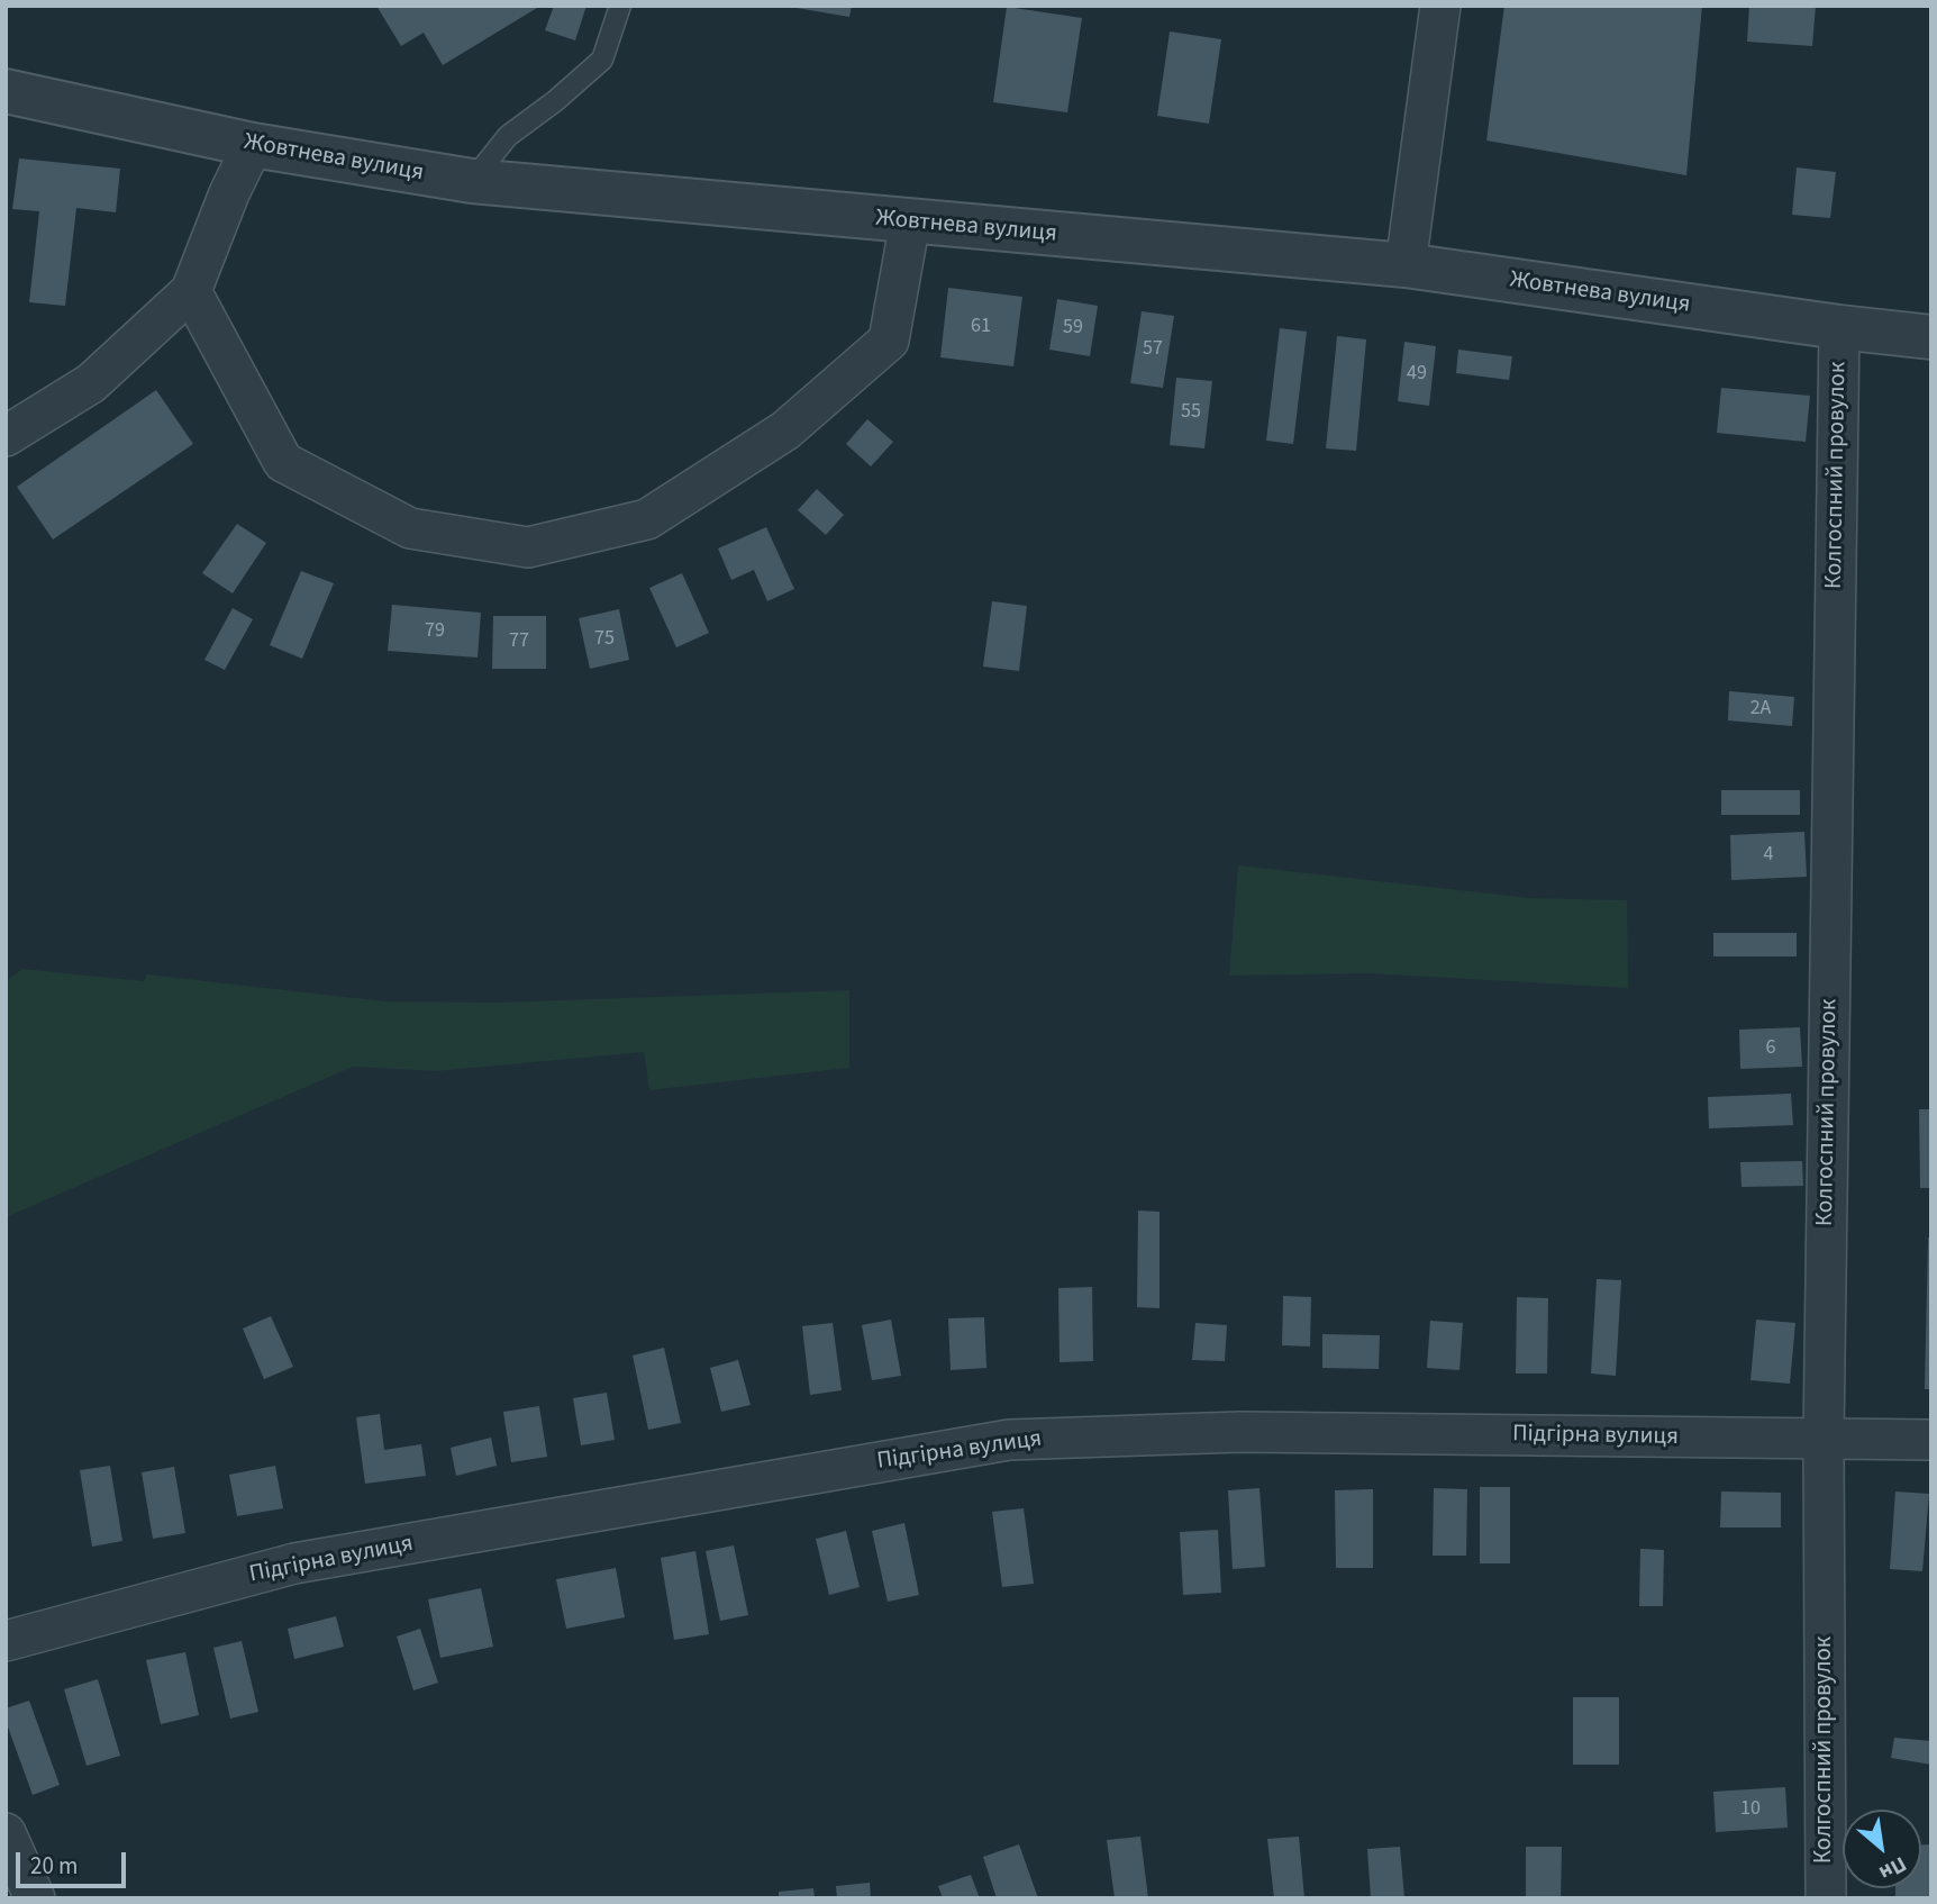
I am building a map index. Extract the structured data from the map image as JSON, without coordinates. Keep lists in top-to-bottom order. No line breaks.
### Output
{"streets":{"street":["Жовтнева вулиця","Колгоспний провулок","Підгірна вулиця"]},"crossings":[["Жовтнева вулиця","Колгоспний провулок"],["Колгоспний провулок","Підгірна вулиця"]],"house_numbers":["61","59","57","49","55","79","75","77","2А","4","6","10"],"scale_bar":"20 m","north":"bottom right"}
